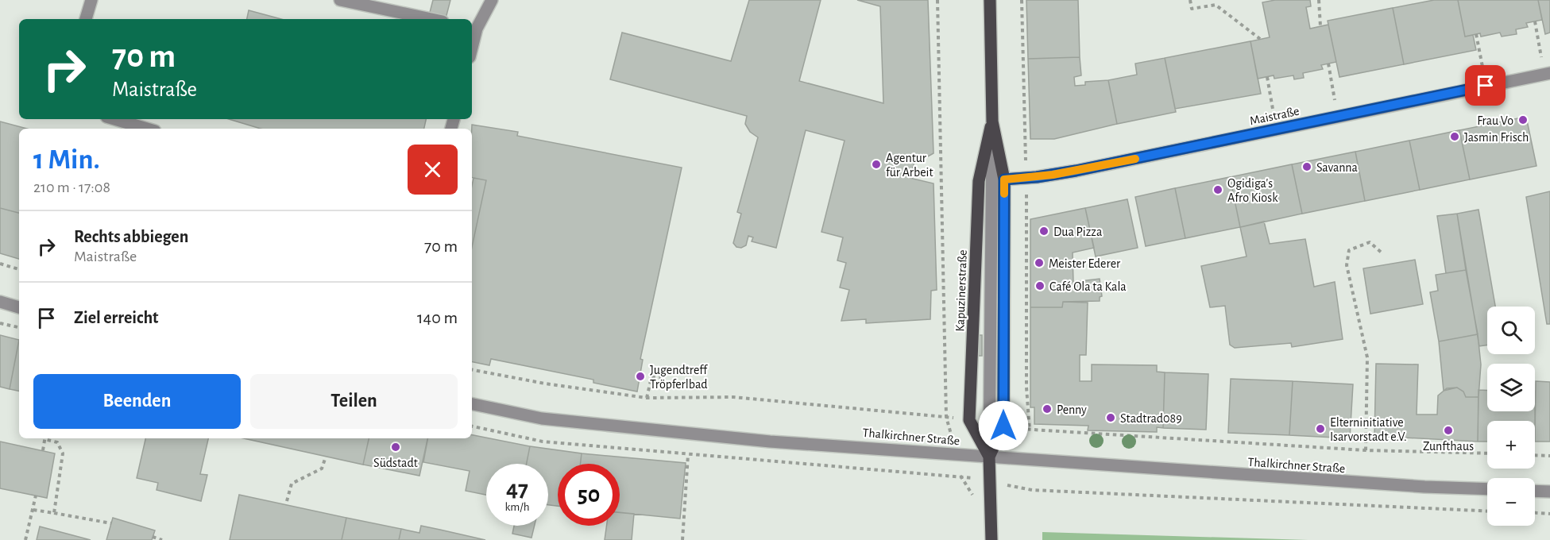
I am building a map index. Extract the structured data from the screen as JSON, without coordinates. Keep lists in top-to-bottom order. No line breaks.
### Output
{"streets":{"main road":["Kapuzinerstraße"],"street":["Maistraße","Thalkirchner Straße"]},"crossings":[["Maistraße","Kapuzinerstraße"],["Kapuzinerstraße","Thalkirchner Straße"]],"places":["Frau Vo","Jasmin Frisch","Agentur für Arbeit","Savanna","Ogidiga's Afro Kiosk","Dua Pizza","Meister Ederer","Café Ola ta Kala","Jugendtreff Tröpferlbad","Penny","Stadtrad089","Elterninitiative Isarvorstadt e.V.","Zunfthaus","Südstadt"],"page":{"turn":["70 m","Maistraße"],"heading":["1 Min.","210 m · 17:08"],"list":[{"name":"Rechts abbiegen","note":"Maistraße","value":"70 m"},{"name":"Ziel erreicht","value":"140 m"}],"map_buttons":["+","−"],"buttons":["Beenden","Teilen"],"speed":"47 km/h","limit":"50"}}
